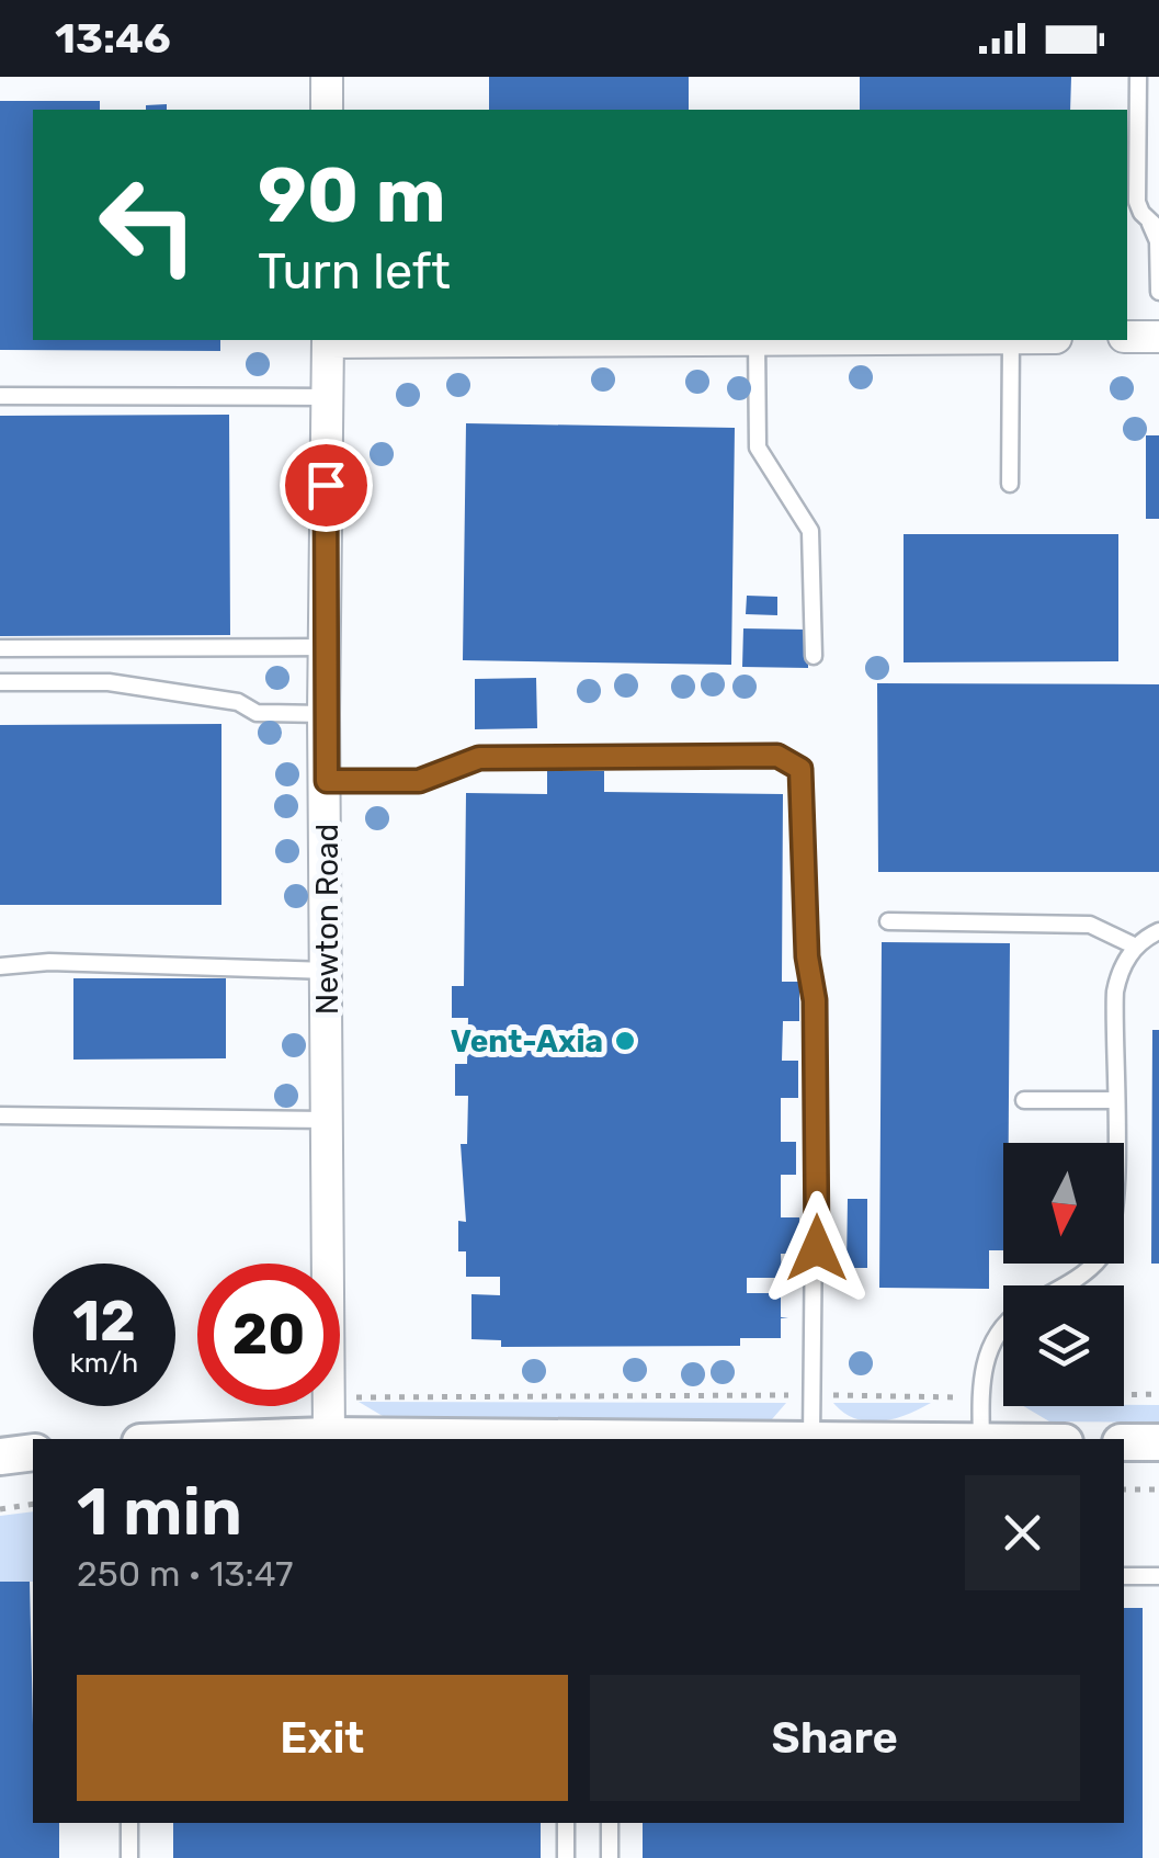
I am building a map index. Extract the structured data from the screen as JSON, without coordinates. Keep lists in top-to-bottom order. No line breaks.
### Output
{"streets":{"street":["Newton Road"]},"places":["Vent-Axia"],"north":"bottom","page":{"status":"13:46","turn":["90 m","Turn left"],"speed":"12 km/h","limit":"20","heading":["1 min","250 m · 13:47"],"buttons":["Exit","Share"]}}
